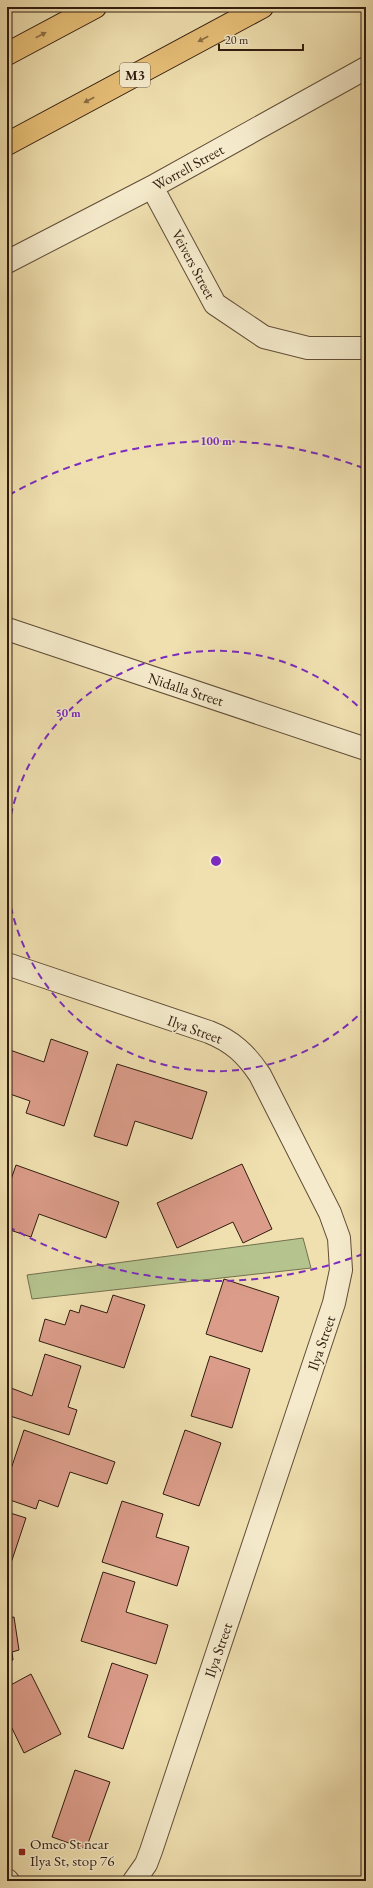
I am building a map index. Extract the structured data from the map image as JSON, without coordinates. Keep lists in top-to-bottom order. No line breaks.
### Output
{"streets":{"highway":["M3"],"street":["Worrell Street","Veivers Street","Nidalla Street","Ilya Street"]},"crossings":[["Worrell Street","Veivers Street"]],"places":{"transit":["Omeo St near Ilya St, stop 76"]},"scale_bar":"20 m","rings":["100 m","50 m"]}
